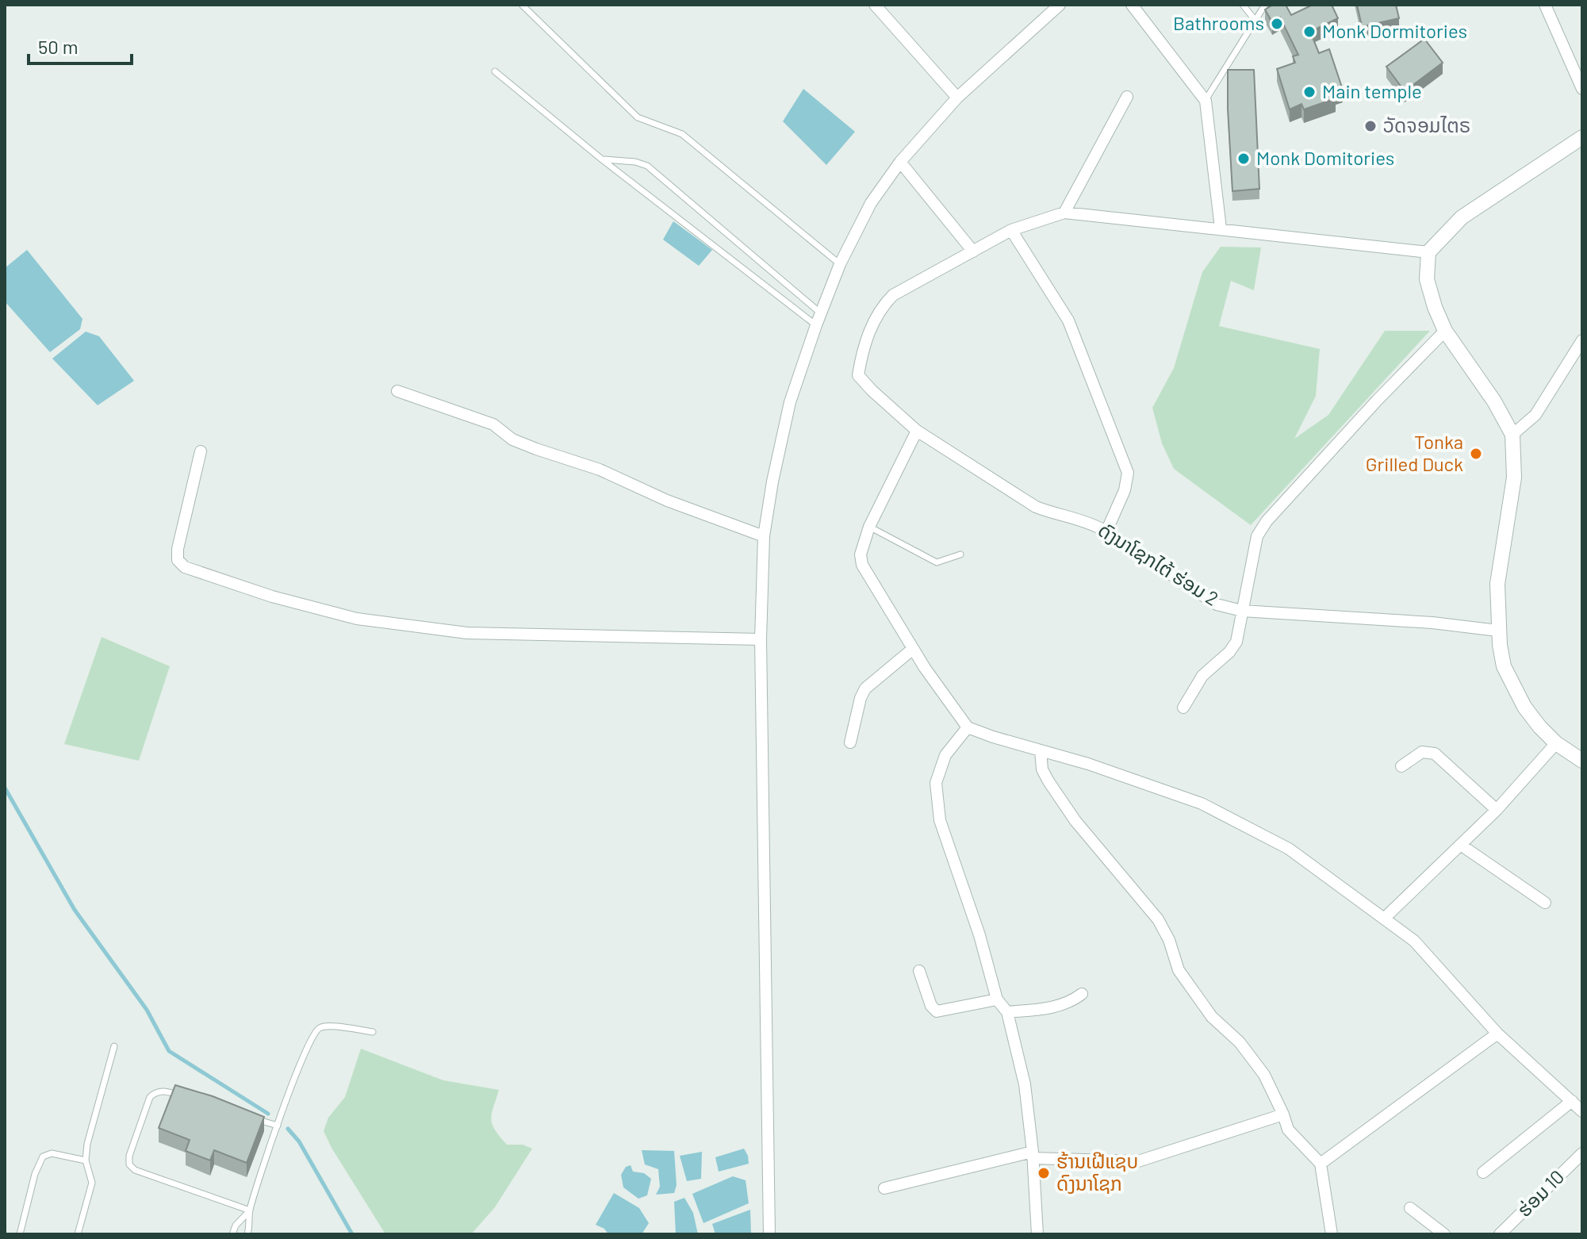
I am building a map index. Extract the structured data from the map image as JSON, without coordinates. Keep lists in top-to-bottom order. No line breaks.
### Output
{"streets":{"street":["ດົງນາໂຊກໄຕ້ ຮ່ອມ 2","ຮ່ອມ 10"]},"places":["Bathrooms","Monk Dormitories","Main temple","ວັດຈອມໄຕຣ","Monk Domitories","Tonka Grilled Duck","ຮ້ານເຝີແຊບ ດົງນາໂຊກ"],"scale_bar":"50 m"}
